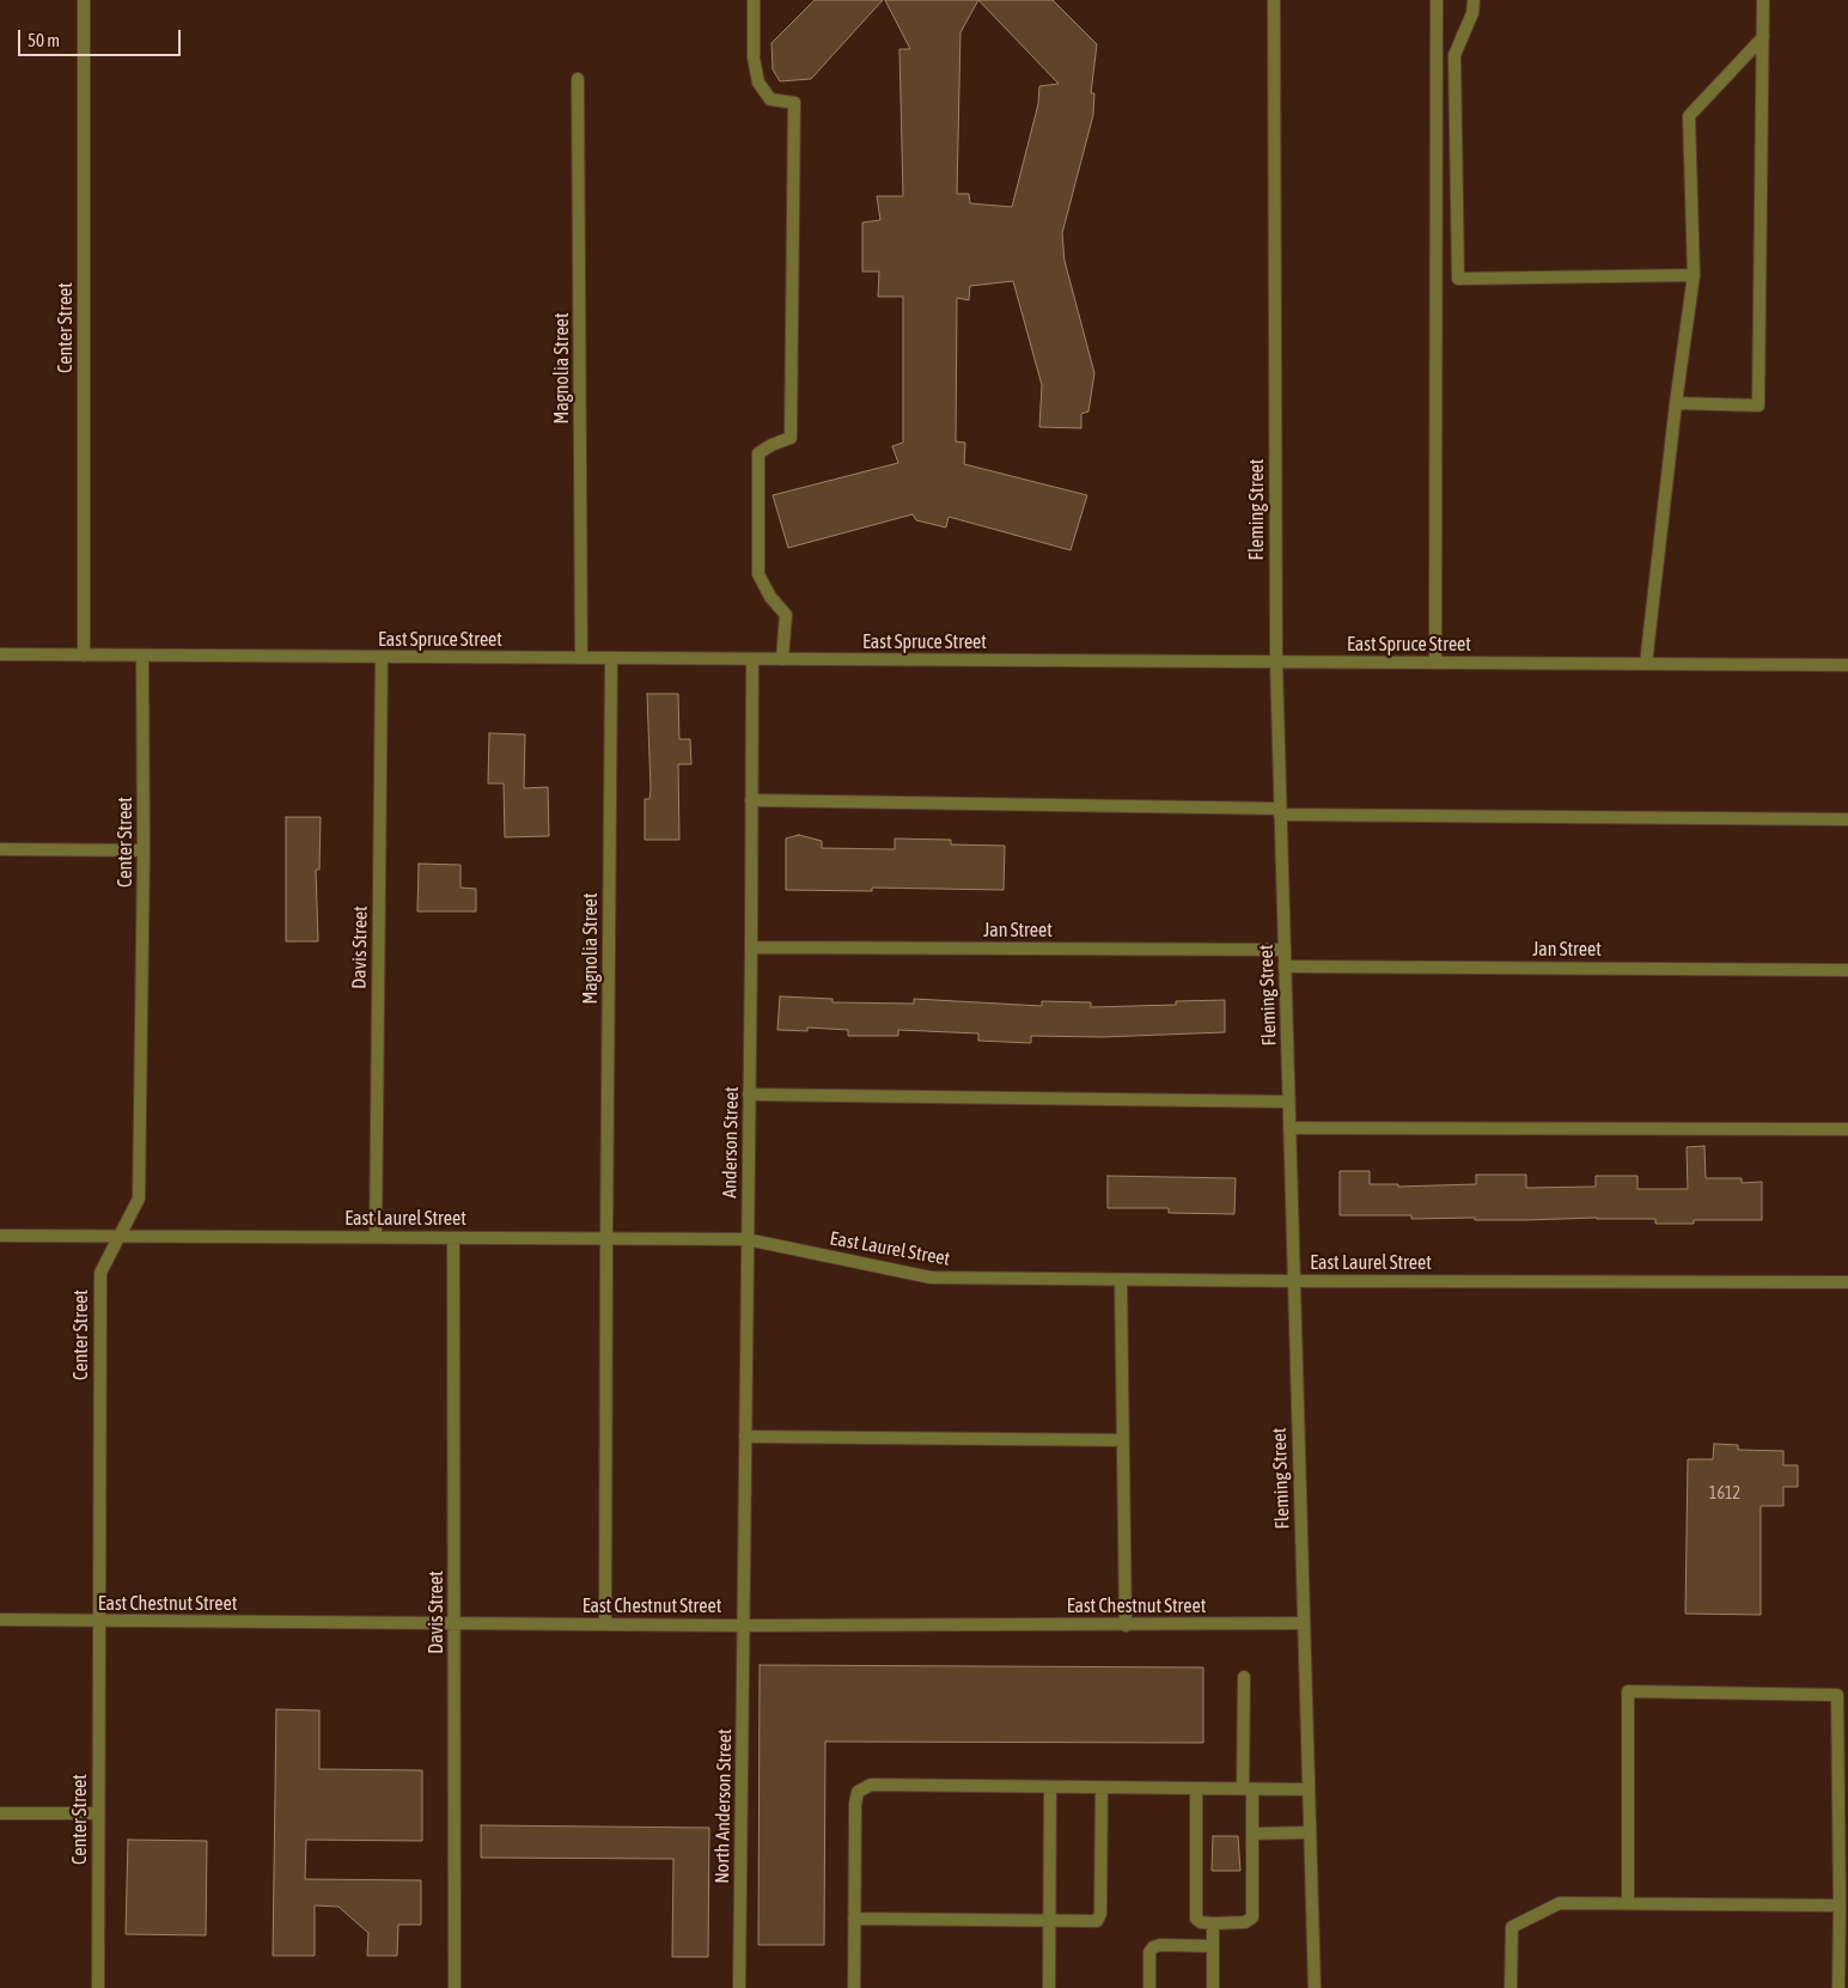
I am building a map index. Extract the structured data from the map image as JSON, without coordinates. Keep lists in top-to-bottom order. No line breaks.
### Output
{"streets":{"street":["Center Street","Magnolia Street","Fleming Street","East Spruce Street","Jan Street","Davis Street","Anderson Street","East Laurel Street","East Chestnut Street","North Anderson Street"]},"crossings":[["Center Street","East Spruce Street"],["Center Street","East Laurel Street"],["Center Street","East Chestnut Street"],["Magnolia Street","East Spruce Street"],["Magnolia Street","East Laurel Street"],["Magnolia Street","East Chestnut Street"],["Fleming Street","East Spruce Street"],["Fleming Street","Jan Street"],["Fleming Street","East Laurel Street"],["Fleming Street","East Chestnut Street"],["East Spruce Street","Davis Street"],["East Spruce Street","Anderson Street"],["Jan Street","Anderson Street"],["Davis Street","East Laurel Street"],["Davis Street","East Chestnut Street"],["Anderson Street","East Laurel Street"],["Anderson Street","East Chestnut Street"],["Anderson Street","North Anderson Street"],["East Chestnut Street","North Anderson Street"]],"house_numbers":["1612"],"scale_bar":"50 m"}
